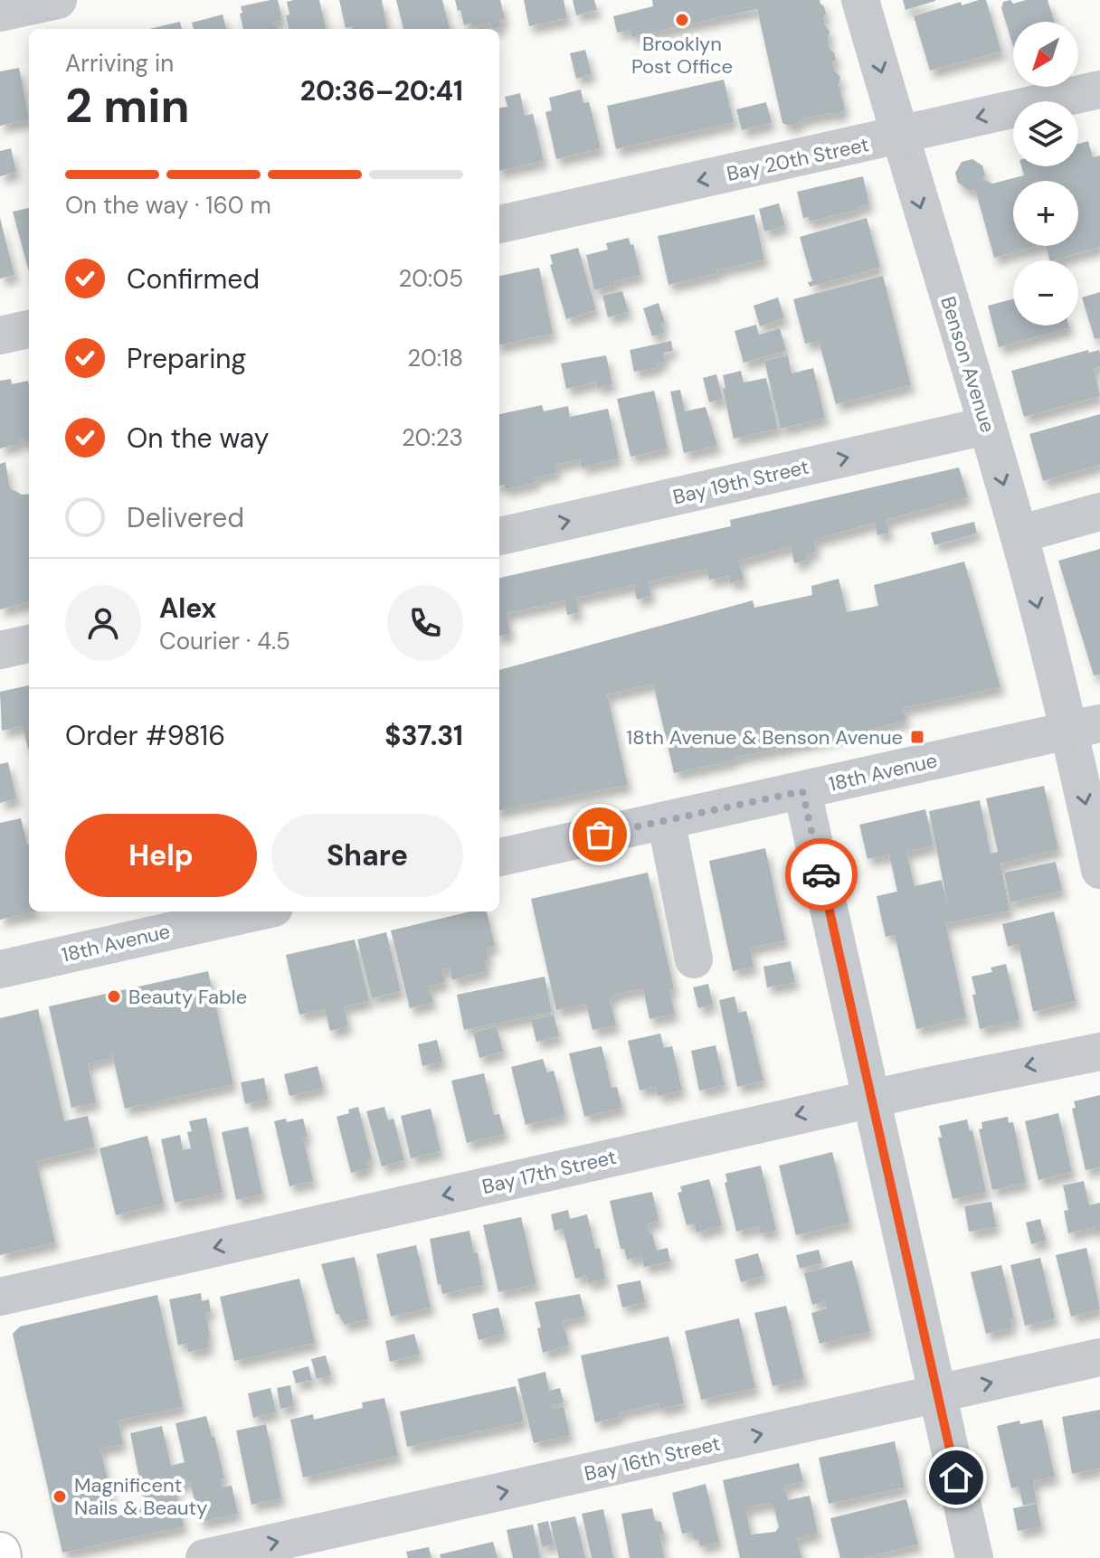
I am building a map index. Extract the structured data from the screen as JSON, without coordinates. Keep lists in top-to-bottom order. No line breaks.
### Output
{"streets":{"street":["Bay 20th Street","Benson Avenue","Bay 19th Street","18th Avenue","Bay 17th Street","Bay 16th Street"]},"crossings":[["Bay 20th Street","Benson Avenue"],["Benson Avenue","Bay 19th Street"],["Benson Avenue","18th Avenue"]],"one_way":["Bay 20th Street","Benson Avenue","Bay 19th Street","Bay 17th Street","Bay 16th Street"],"places":{"other":["Brooklyn Post Office","Beauty Fable","Magnificent Nails & Beauty"],"transit":["18th Avenue & Benson Avenue"]},"north":"bottom left","page":{"map_buttons":["+","−"],"heading":["2 min","Arriving in","20:36–20:41"],"panel":["Alex","Courier · 4.5","Order #9816","$37.31"],"bar":"On the way · 160 m","list":[["Confirmed","20:05"],["Preparing","20:18"],["On the way","20:23"],"Delivered"],"buttons":["Help","Share"]}}
